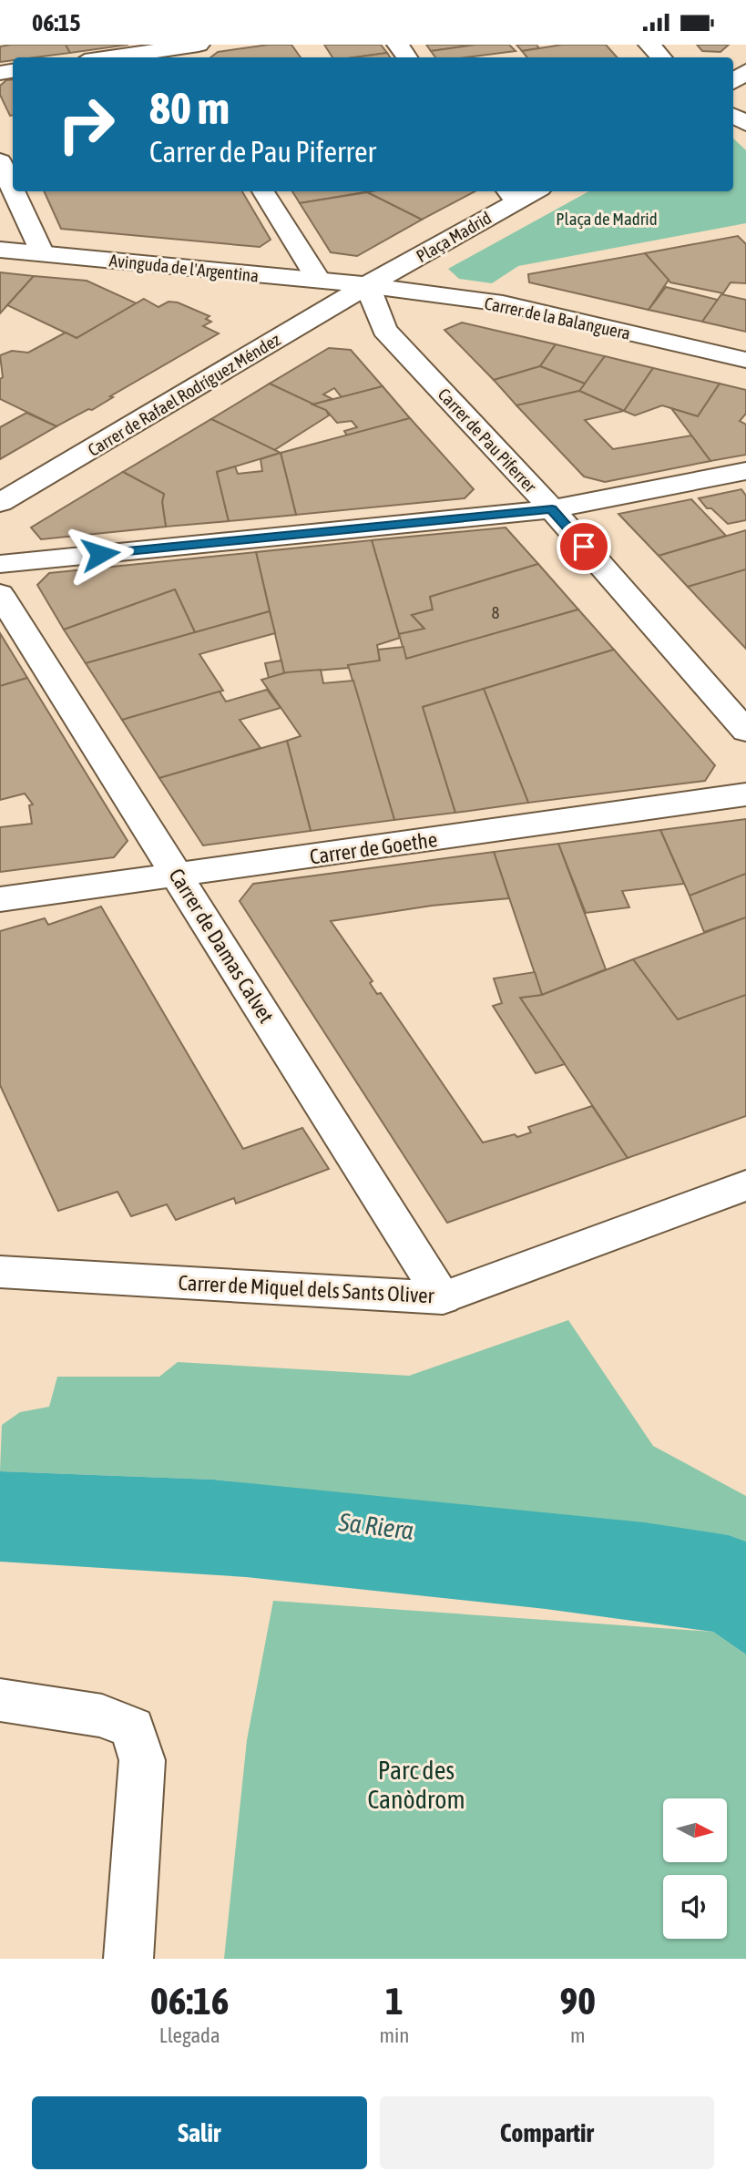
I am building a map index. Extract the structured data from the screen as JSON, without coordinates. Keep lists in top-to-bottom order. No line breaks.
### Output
{"streets":{"street":["Plaça Madrid","Avinguda de l'Argentina","Carrer de la Balanguera","Carrer de Rafael Rodríguez Méndez","Carrer de Pau Piferrer","Carrer de Goethe","Carrer de Damas Calvet","Carrer de Miquel dels Sants Oliver"]},"crossings":[["Plaça Madrid","Avinguda de l'Argentina"],["Plaça Madrid","Carrer de la Balanguera"],["Plaça Madrid","Carrer de Rafael Rodríguez Méndez"],["Plaça Madrid","Carrer de Pau Piferrer"],["Avinguda de l'Argentina","Carrer de la Balanguera"],["Avinguda de l'Argentina","Carrer de Rafael Rodríguez Méndez"],["Avinguda de l'Argentina","Carrer de Pau Piferrer"],["Carrer de la Balanguera","Carrer de Rafael Rodríguez Méndez"],["Carrer de la Balanguera","Carrer de Pau Piferrer"],["Carrer de Rafael Rodríguez Méndez","Carrer de Pau Piferrer"],["Carrer de Goethe","Carrer de Damas Calvet"],["Carrer de Damas Calvet","Carrer de Miquel dels Sants Oliver"]],"water":["Sa Riera"],"parks":["Plaça de Madrid","Parc des Canòdrom"],"house_numbers":["8"],"north":"right","page":{"status":"06:15","turn":["80 m","Carrer de Pau Piferrer"],"eta":["06:16","Llegada","1","min","90","m"],"buttons":["Salir","Compartir"]}}
